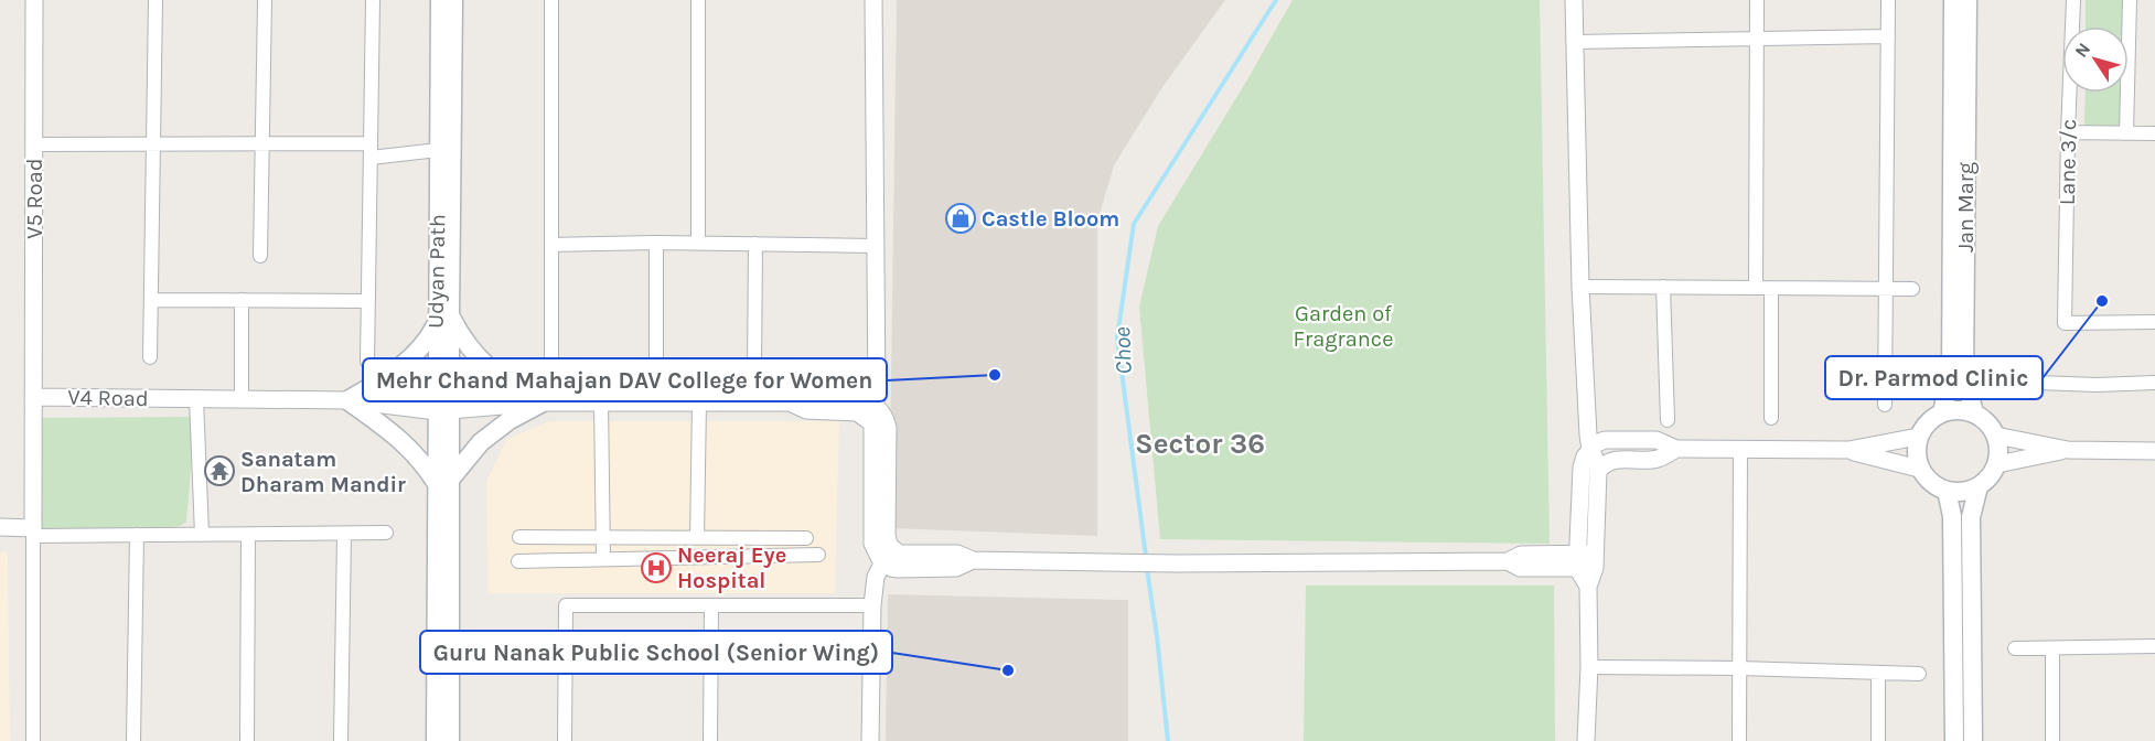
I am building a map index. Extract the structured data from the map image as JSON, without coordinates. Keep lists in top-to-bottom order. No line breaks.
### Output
{"streets":{"main road":["Jan Marg","Udyan Path"],"street":["Lane 3/c","V5 Road","V4 Road"]},"crossings":[["V5 Road","V4 Road"]],"districts":["Sector 36"],"water":["Choe"],"parks":["Garden of Fragrance"],"places":{"shop":["Castle Bloom"],"other":["Dr. Parmod Clinic","Mehr Chand Mahajan DAV College for Women","Guru Nanak Public School (Senior Wing)"],"temple":["Sanatam Dharam Mandir"],"hospital":["Neeraj Eye Hospital"]},"north":"top left"}
